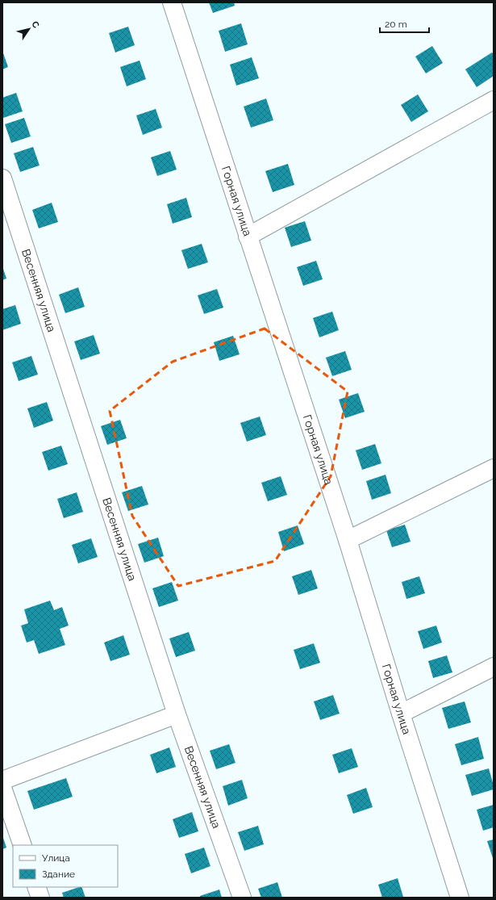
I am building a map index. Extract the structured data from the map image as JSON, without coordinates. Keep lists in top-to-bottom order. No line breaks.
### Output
{"streets":{"street":["Горная улица","Весенняя улица"]},"legend":["Улица","Здание"],"scale_bar":"20 m","north":"top right"}
